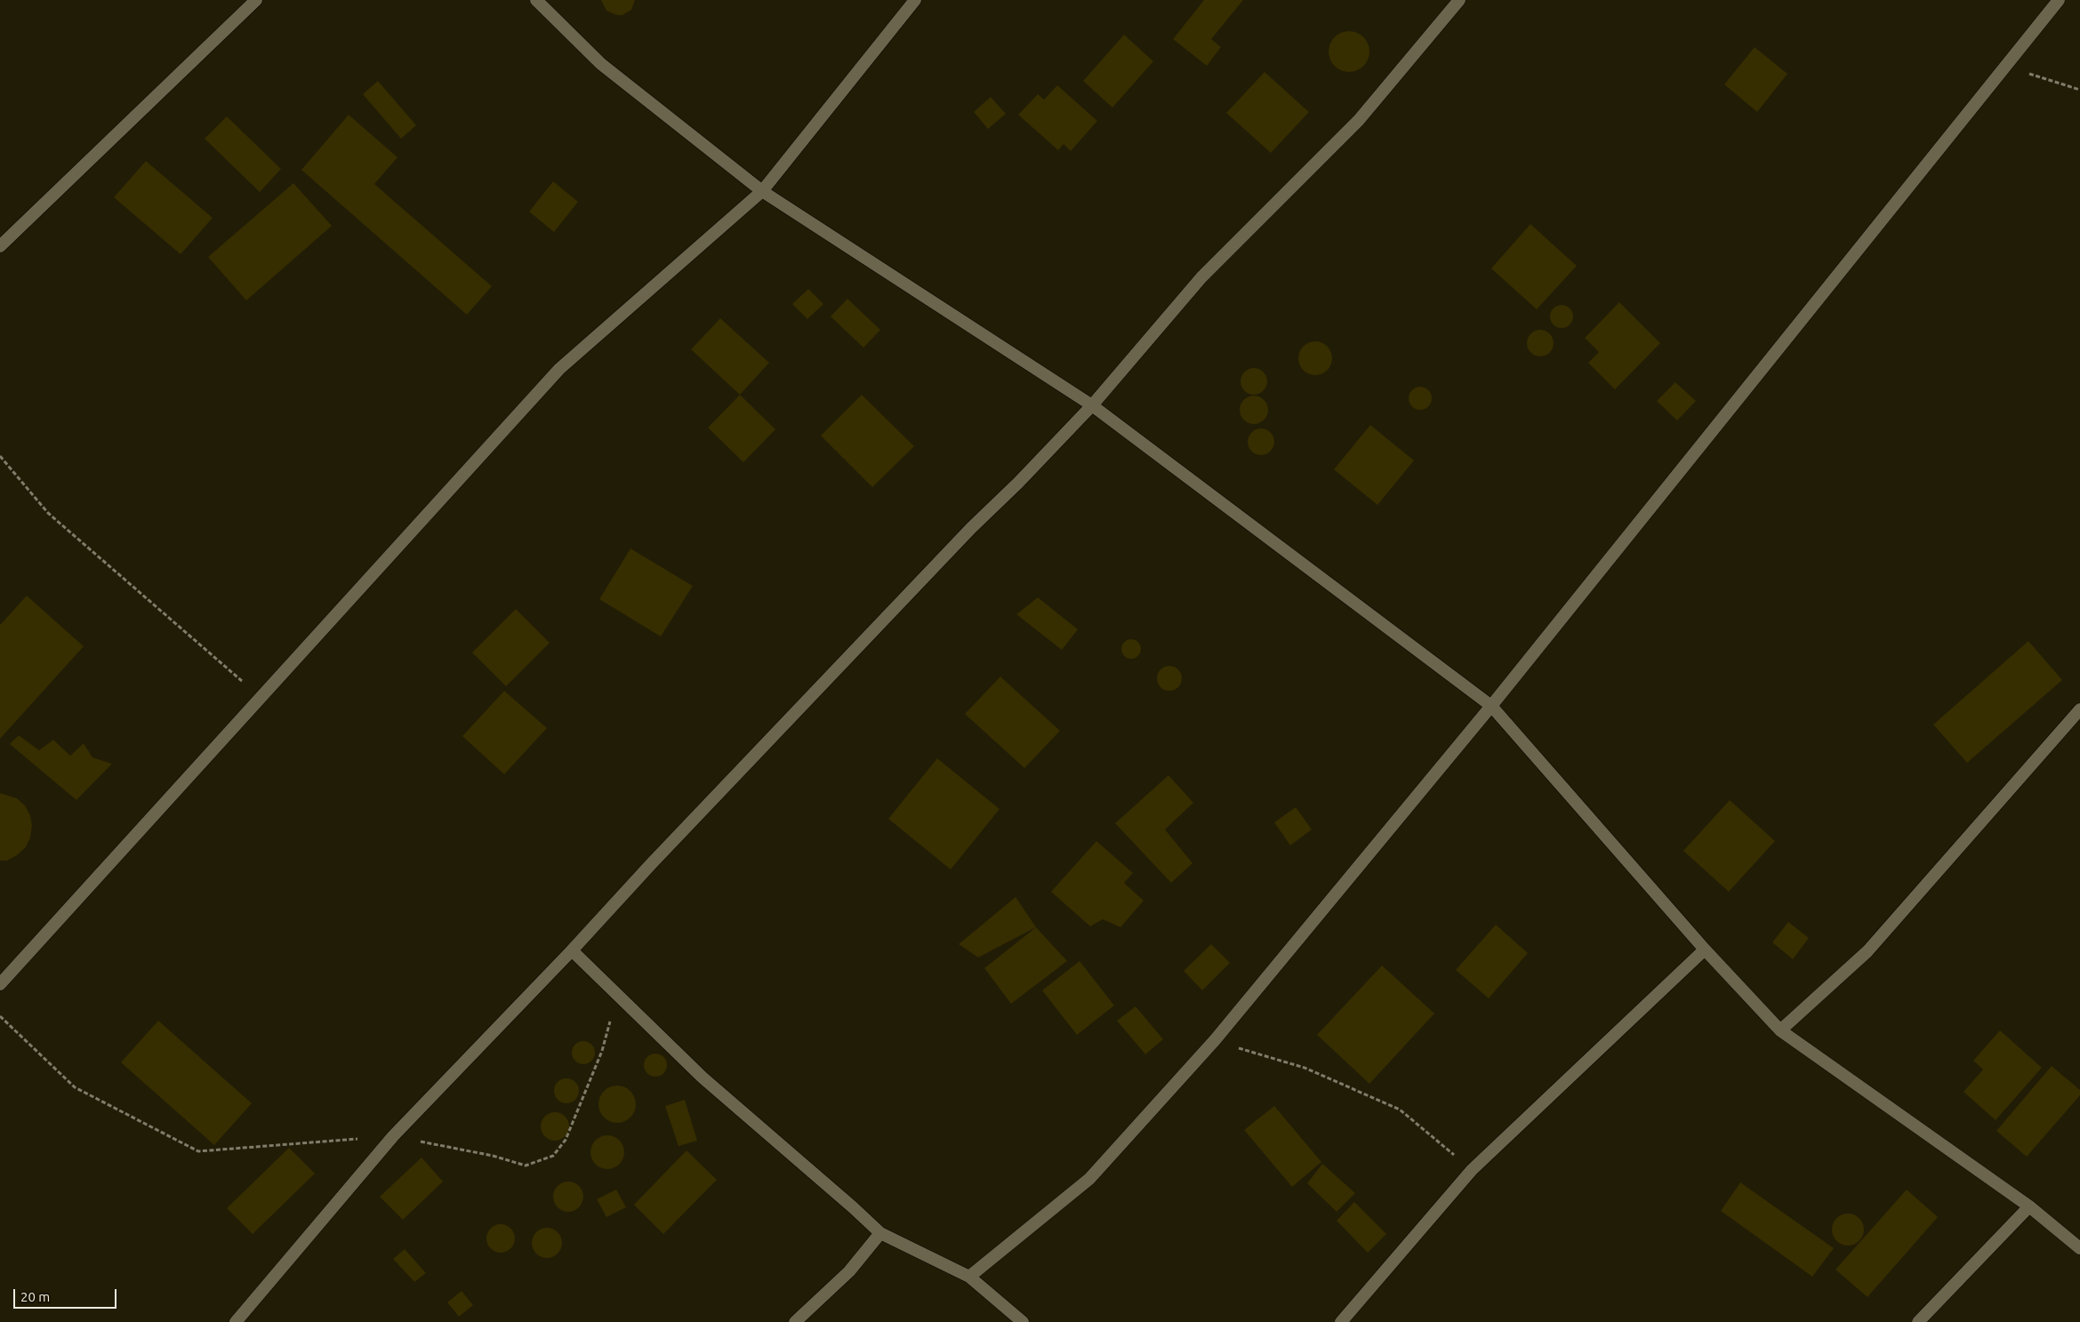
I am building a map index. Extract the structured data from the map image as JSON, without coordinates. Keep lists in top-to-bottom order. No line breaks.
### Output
{"scale_bar":"20 m"}
